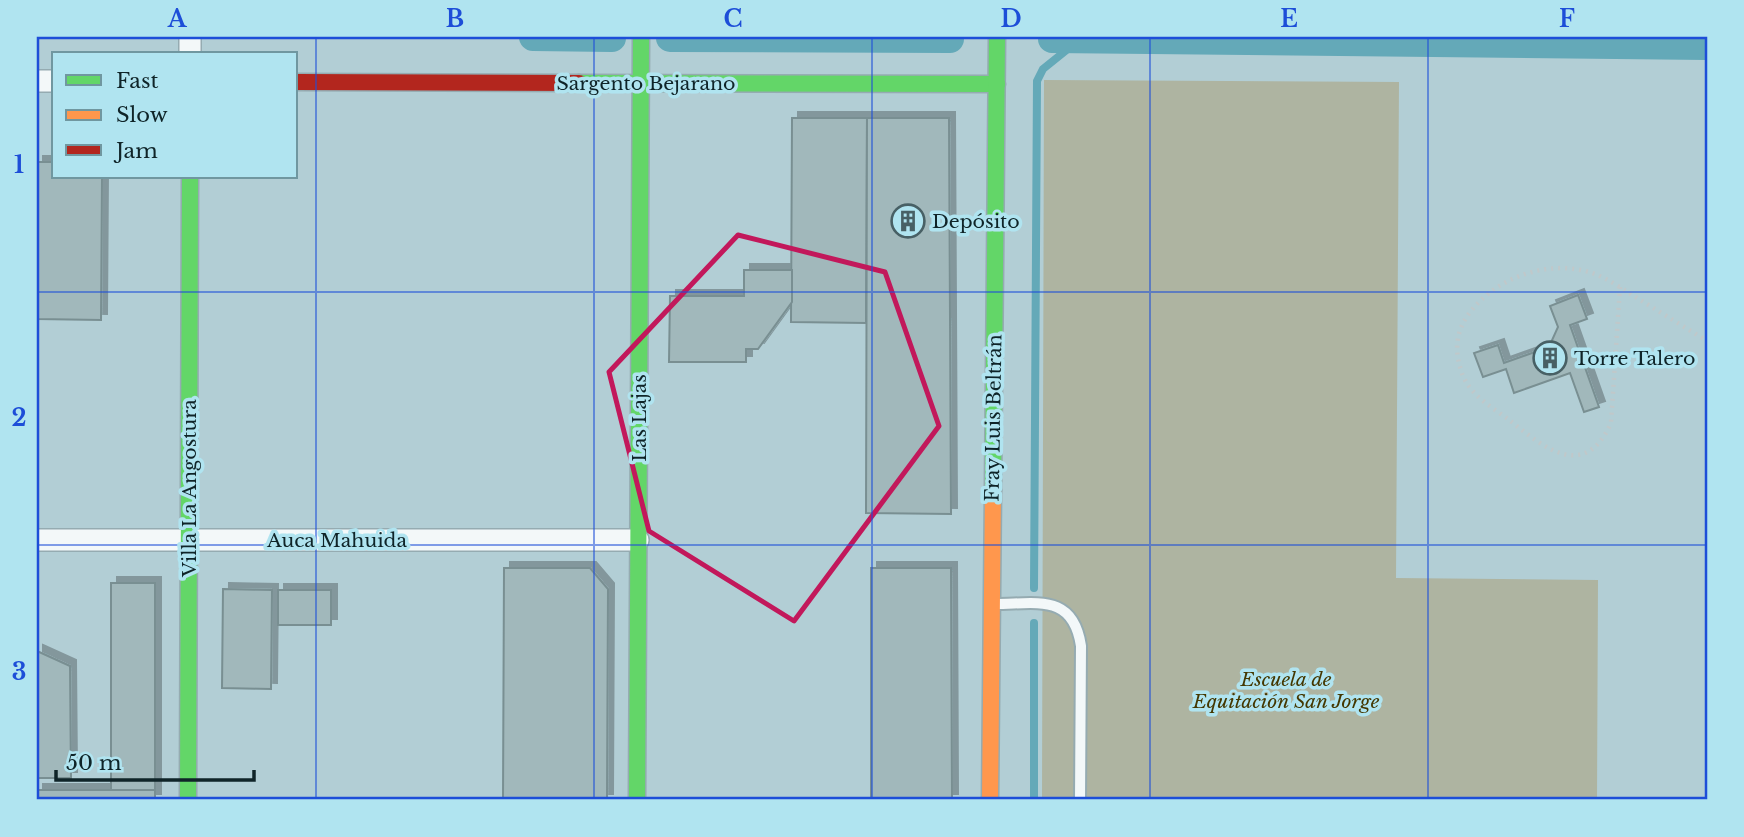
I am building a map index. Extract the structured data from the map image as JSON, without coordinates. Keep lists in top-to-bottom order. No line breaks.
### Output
{"streets":{"street":["Sargento Bejarano","Las Lajas","Fray Luis Beltrán","Villa La Angostura","Auca Mahuida"]},"crossings":[["Sargento Bejarano","Las Lajas"],["Sargento Bejarano","Fray Luis Beltrán"],["Las Lajas","Auca Mahuida"],["Villa La Angostura","Auca Mahuida"]],"parks":["Escuela de Equitación San Jorge"],"places":{"building":["Depósito","Torre Talero"]},"legend":["Fast","Slow","Jam"],"scale_bar":"50 m","grid":{"columns":["A","B","C","D","E","F"],"rows":["1","2","3"]}}
